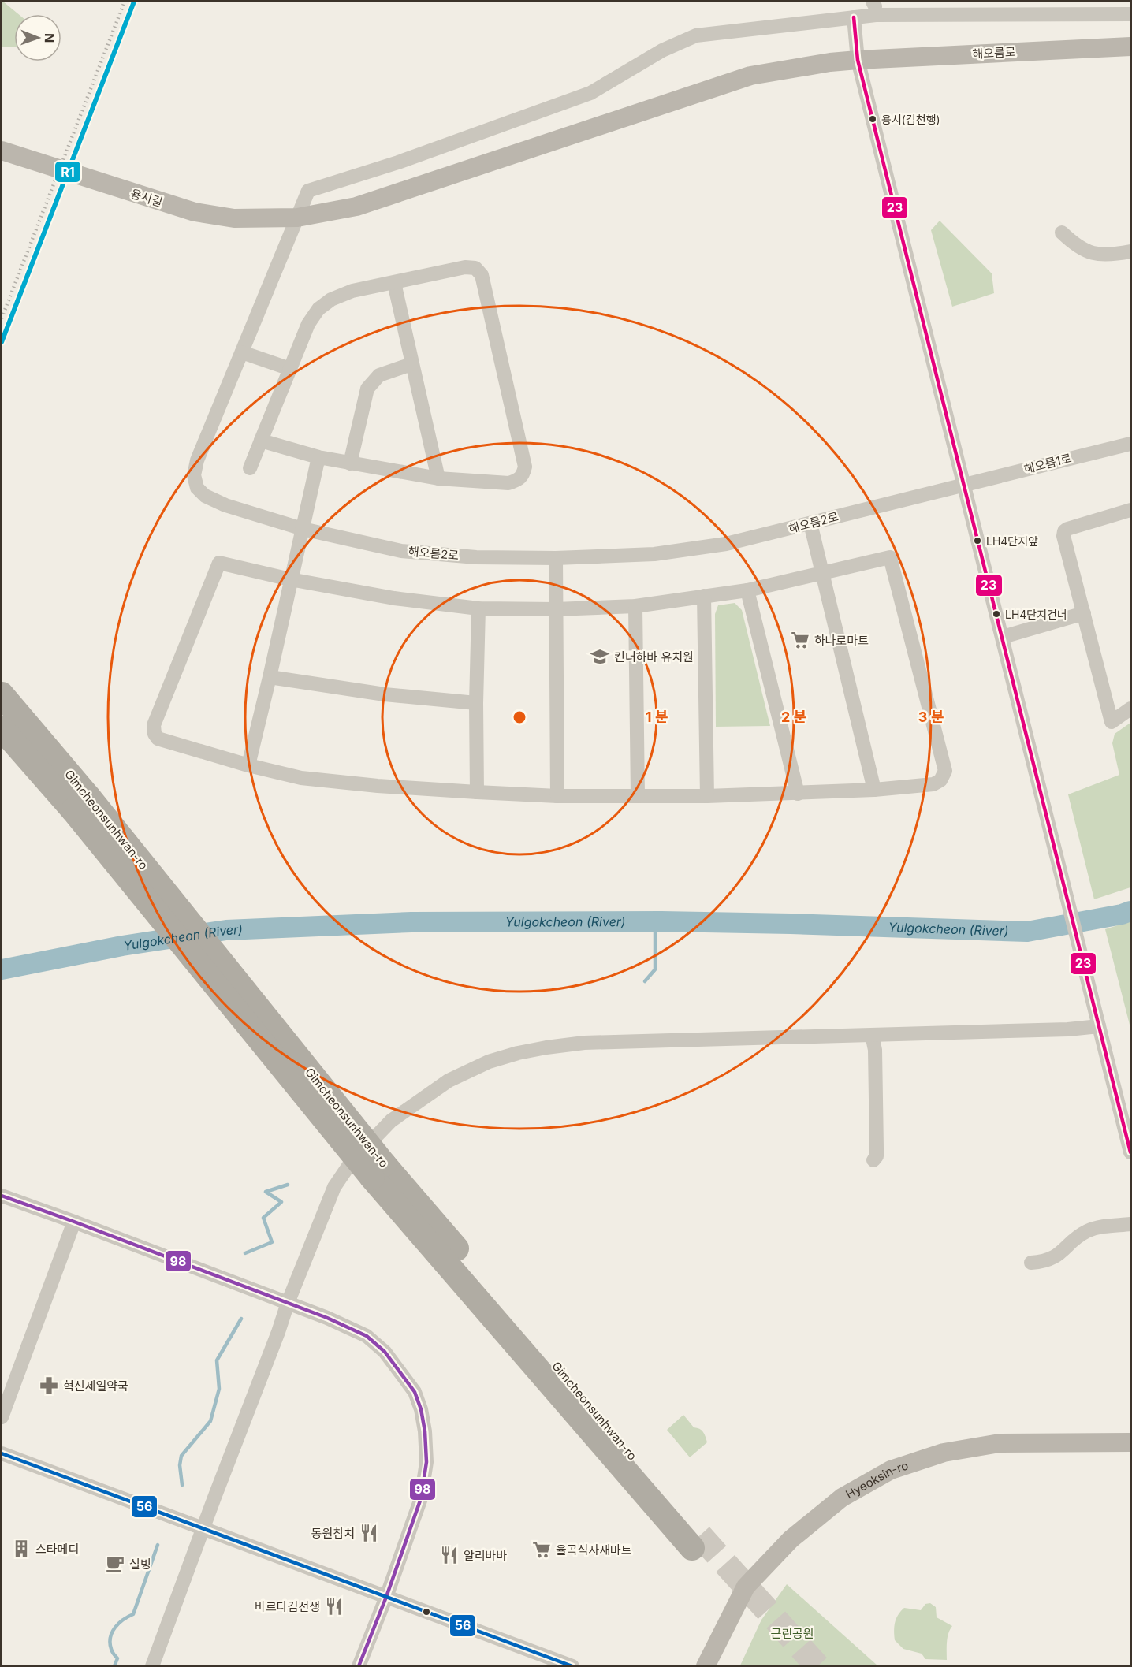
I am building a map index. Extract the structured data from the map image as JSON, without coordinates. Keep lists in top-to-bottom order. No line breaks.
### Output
{"streets":{"highway":["Gimcheonsunhwan-ro"],"street":["해오름로","용시길","해오름1로","해오름2로","Hyeoksin-ro"]},"crossings":[["해오름로","용시길"],["해오름로","해오름2로"],["용시길","해오름2로"],["해오름1로","해오름2로"]],"water":["Yulgokcheon (River)"],"parks":["근린공원"],"places":{"other":["용시(김천행)","LH4단지앞","LH4단지건너"],"supermarket":["하나로마트","율곡식자재마트"],"school or university":["킨더하바 유치원"],"pharmacy":["혁신제일약국"],"restaurant":["동원참치","알리바바","바르다김선생"],"building":["스타메디"],"cafe":["설빙"]},"lines":["transit line R1","transit line 23","transit line 98","transit line 56"],"north":"right","rings":["1 분","2 분","3 분"]}
